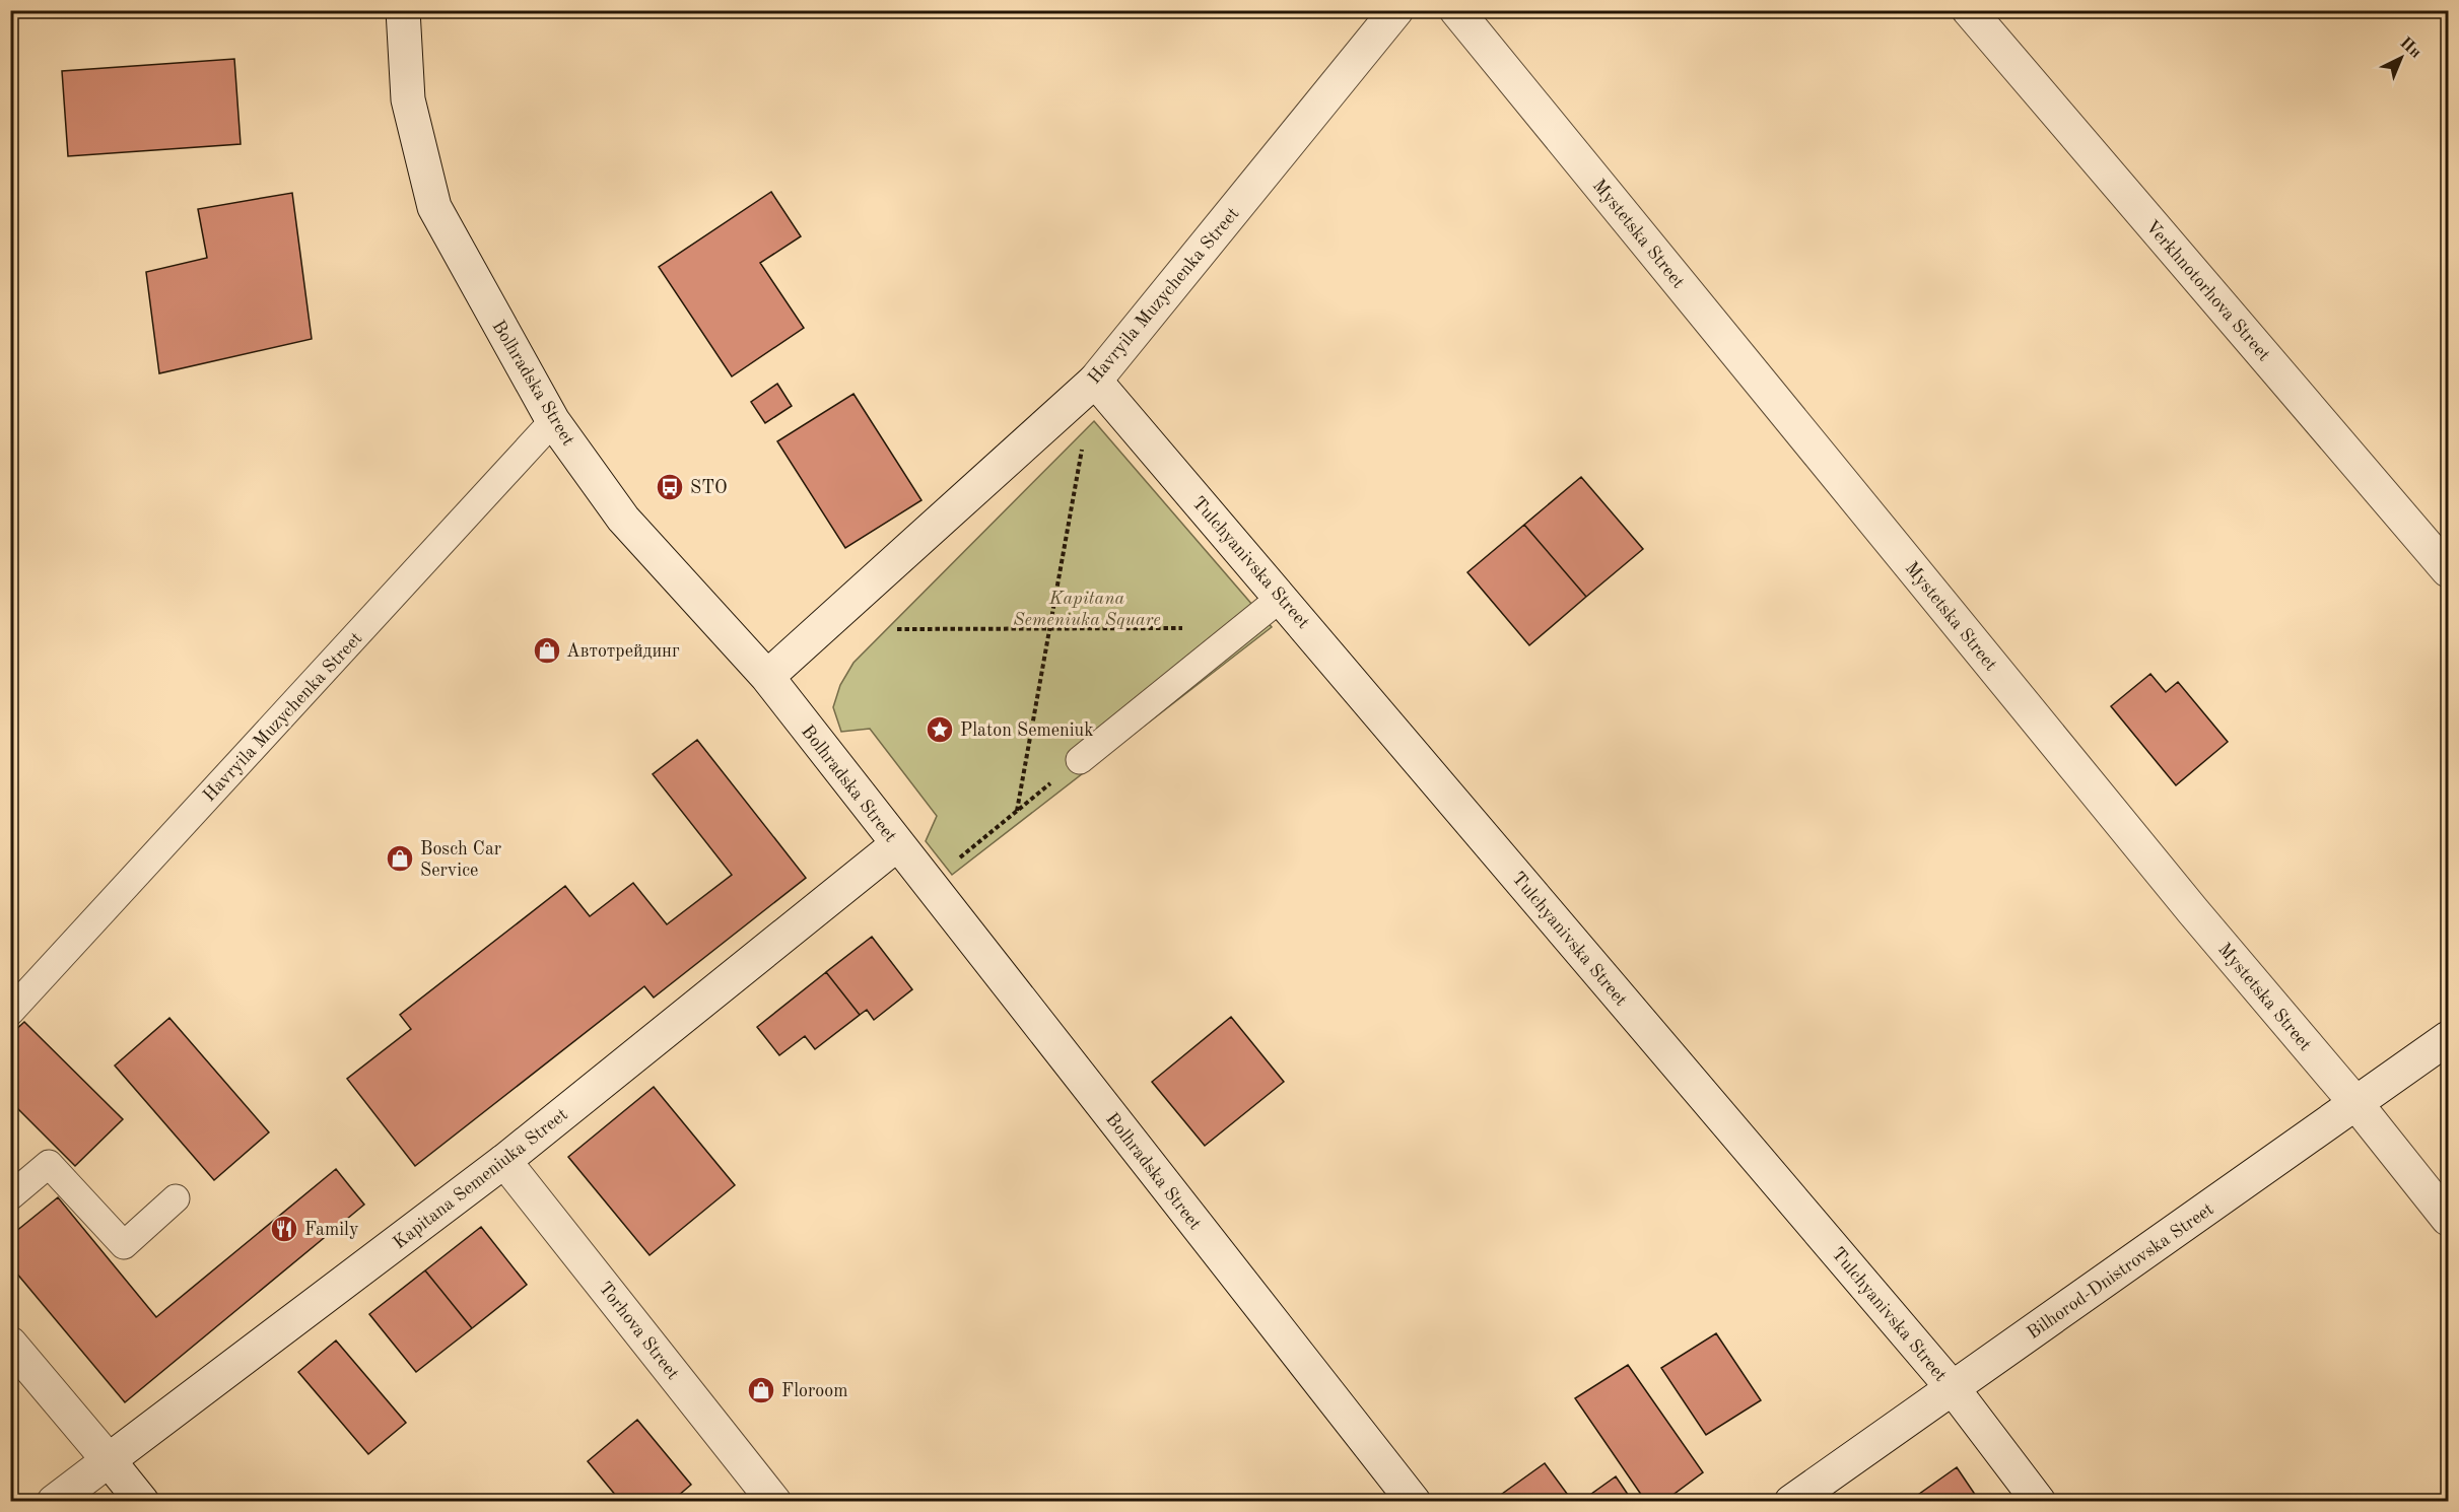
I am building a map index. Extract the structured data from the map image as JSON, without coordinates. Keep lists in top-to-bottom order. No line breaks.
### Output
{"streets":{"main road":["Mystetska Street","Verkhnotorhova Street","Havryila Muzychenka Street","Bolhradska Street","Tulchyanivska Street","Kapitana Semeniuka Street","Bilhorod-Dnistrovska Street","Torhova Street"]},"crossings":[["Mystetska Street","Bilhorod-Dnistrovska Street"],["Havryila Muzychenka Street","Bolhradska Street"],["Havryila Muzychenka Street","Tulchyanivska Street"],["Bolhradska Street","Kapitana Semeniuka Street"],["Tulchyanivska Street","Bilhorod-Dnistrovska Street"],["Kapitana Semeniuka Street","Torhova Street"]],"parks":["Kapitana Semeniuka Square"],"places":{"bus stop":["STO"],"shop":["Автотрейдинг","Bosch Car Service","Floroom"],"place":["Platon Semeniuk"],"restaurant":["Family"]},"north":"top right"}
